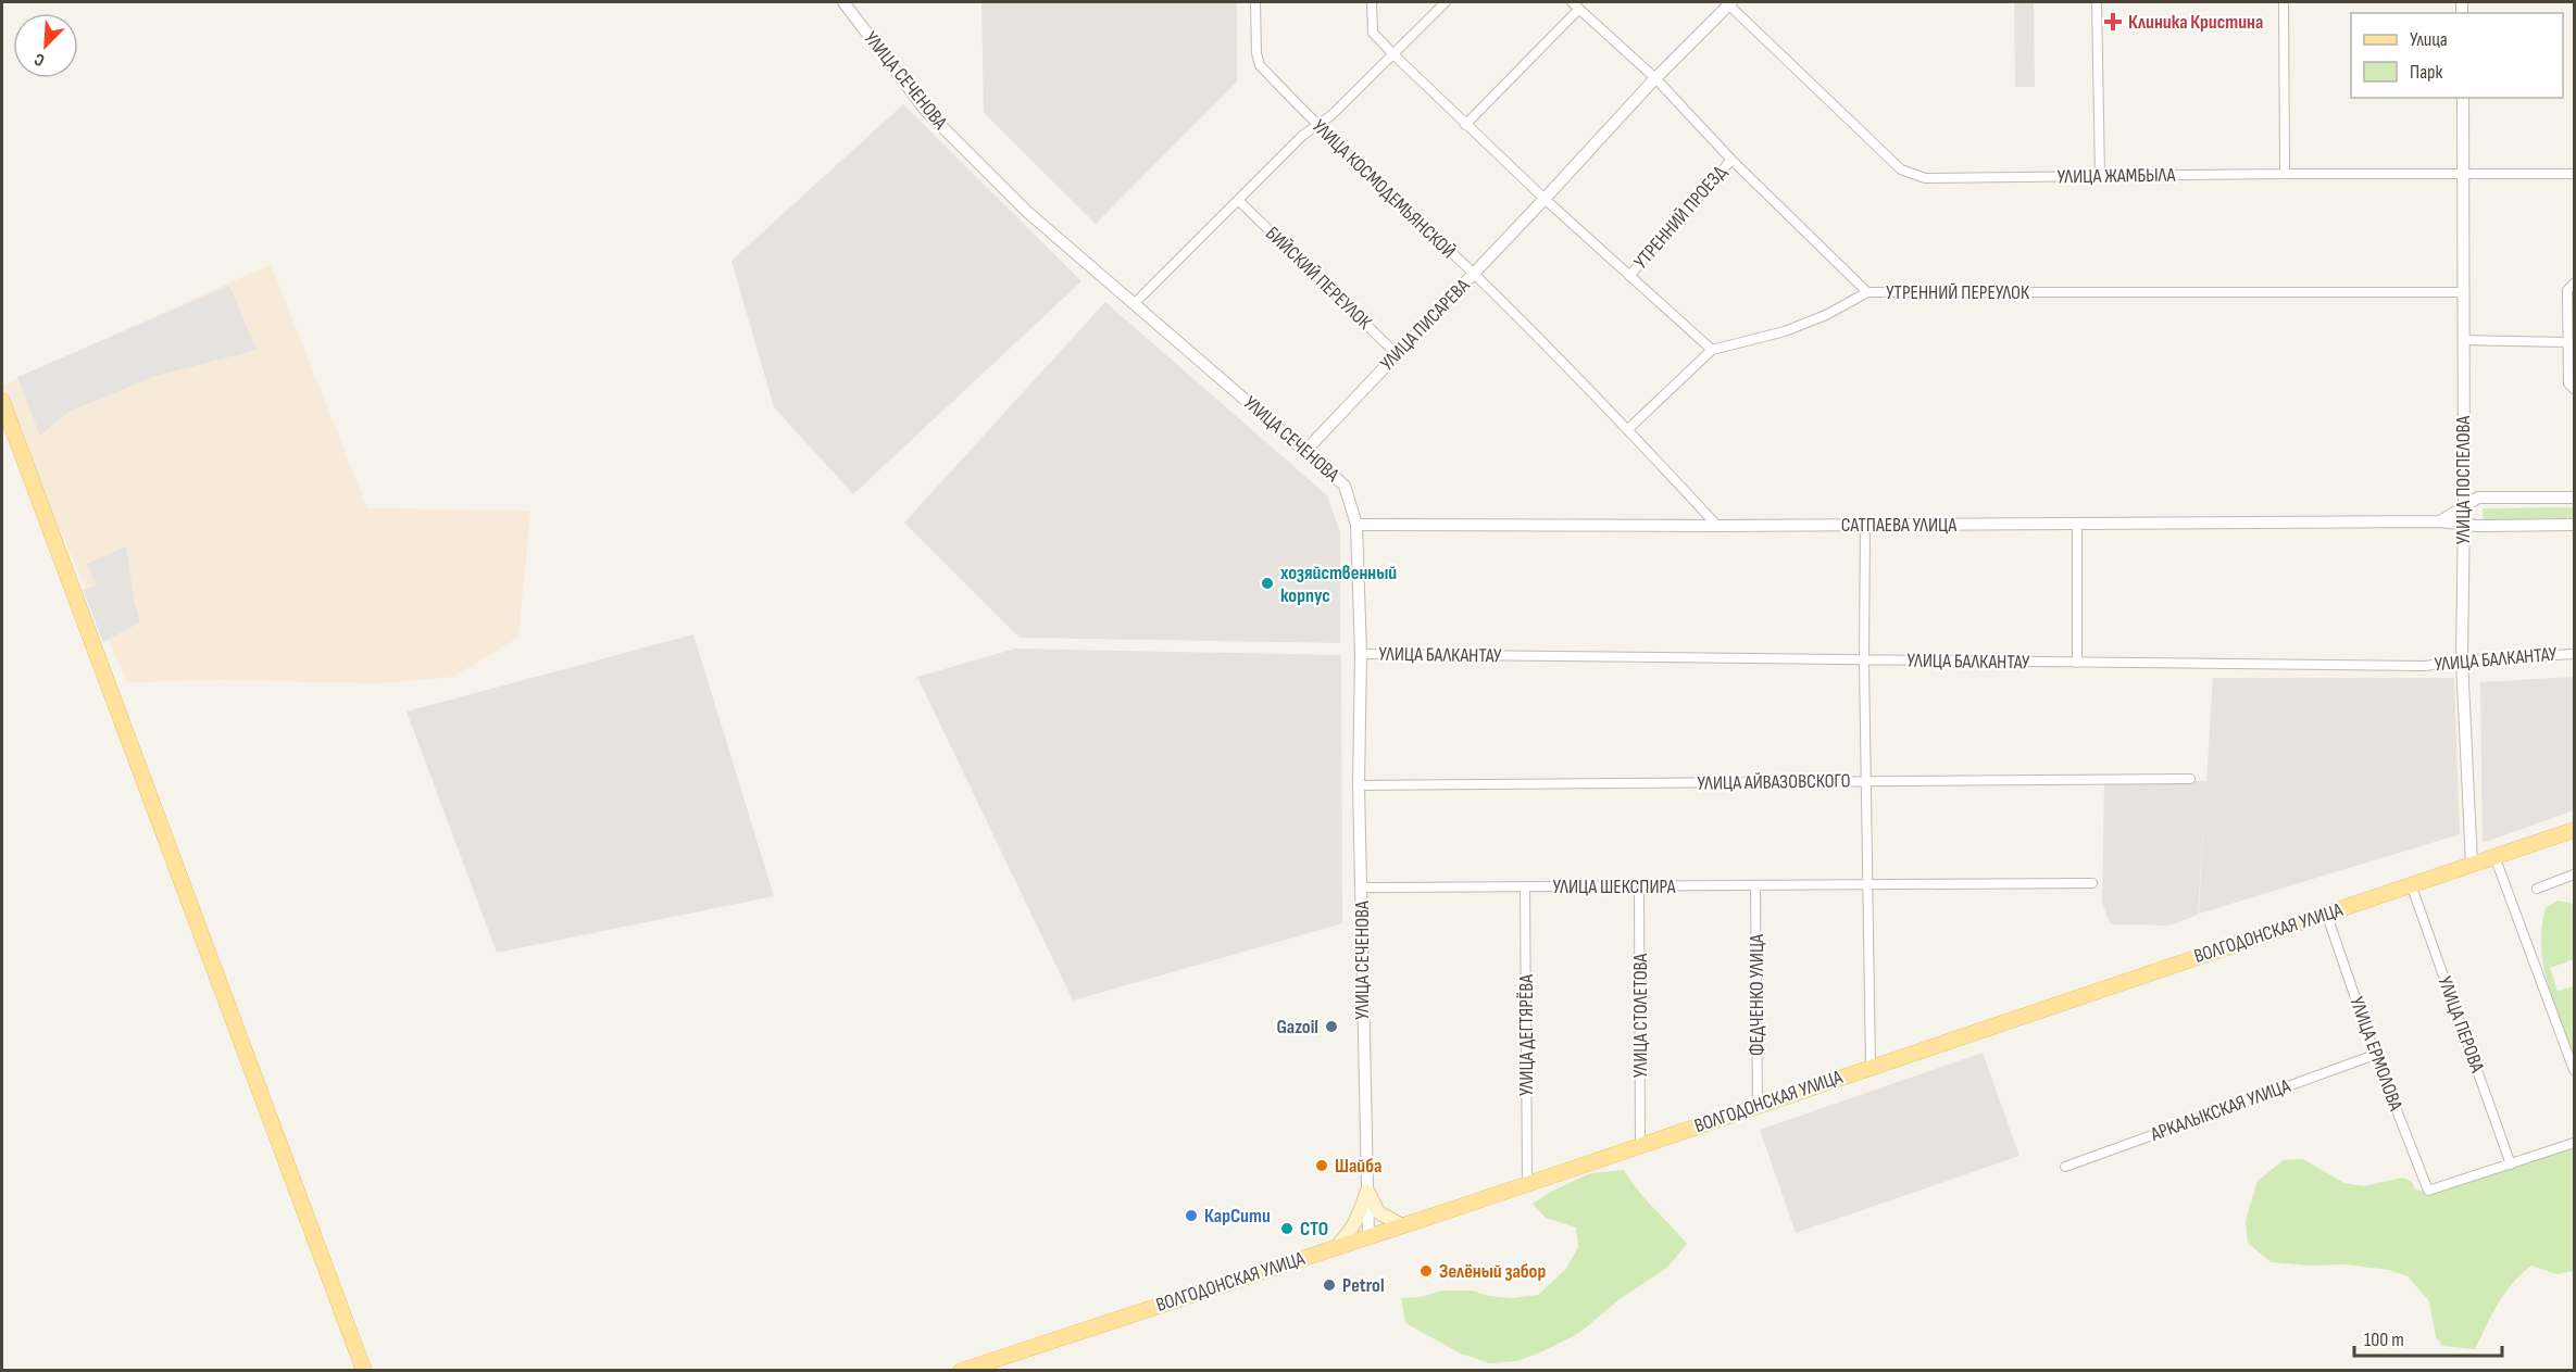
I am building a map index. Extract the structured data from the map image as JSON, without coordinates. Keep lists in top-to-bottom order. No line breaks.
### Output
{"streets":{"main road":["ВОЛГОДОНСКАЯ УЛИЦА"],"street":["УЛИЦА СЕЧЕНОВА","УЛИЦА ЖАМБЫЛА","УЛИЦА КОСМОДЕМЬЯНСКОЙ","УТРЕННИЙ ПРОЕЗД","БИЙСКИЙ ПЕРЕУЛОК","УТРЕННИЙ ПЕРЕУЛОК","УЛИЦА ПИСАРЕВА","УЛИЦА ПОСПЕЛОВА","САТПАЕВА УЛИЦА","УЛИЦА БАЛКАНТАУ","УЛИЦА АЙВАЗОВСКОГО","УЛИЦА ШЕКСПИРА","ФЕДЧЕНКО УЛИЦА","УЛИЦА СТОЛЕТОВА","УЛИЦА ПЕРОВА","УЛИЦА ДЕГТЯРЁВА","УЛИЦА ЕРМОЛОВА","АРКАЛЫКСКАЯ УЛИЦА"]},"crossings":[["УЛИЦА СЕЧЕНОВА","УЛИЦА ПИСАРЕВА"],["УЛИЦА СЕЧЕНОВА","САТПАЕВА УЛИЦА"],["УЛИЦА СЕЧЕНОВА","УЛИЦА БАЛКАНТАУ"],["УЛИЦА СЕЧЕНОВА","УЛИЦА АЙВАЗОВСКОГО"],["УЛИЦА СЕЧЕНОВА","УЛИЦА ШЕКСПИРА"],["УЛИЦА СЕЧЕНОВА","ВОЛГОДОНСКАЯ УЛИЦА"],["УЛИЦА ЖАМБЫЛА","УЛИЦА ПИСАРЕВА"],["УЛИЦА ЖАМБЫЛА","УЛИЦА ПОСПЕЛОВА"],["УЛИЦА КОСМОДЕМЬЯНСКОЙ","УЛИЦА ПИСАРЕВА"],["УЛИЦА КОСМОДЕМЬЯНСКОЙ","САТПАЕВА УЛИЦА"],["УТРЕННИЙ ПРОЕЗД","УТРЕННИЙ ПЕРЕУЛОК"],["БИЙСКИЙ ПЕРЕУЛОК","УЛИЦА ПИСАРЕВА"],["УТРЕННИЙ ПЕРЕУЛОК","УЛИЦА ПИСАРЕВА"],["УТРЕННИЙ ПЕРЕУЛОК","УЛИЦА ПОСПЕЛОВА"],["УЛИЦА ПОСПЕЛОВА","САТПАЕВА УЛИЦА"],["УЛИЦА ПОСПЕЛОВА","УЛИЦА БАЛКАНТАУ"],["УЛИЦА ПОСПЕЛОВА","ВОЛГОДОНСКАЯ УЛИЦА"],["УЛИЦА ШЕКСПИРА","ФЕДЧЕНКО УЛИЦА"],["УЛИЦА ШЕКСПИРА","УЛИЦА СТОЛЕТОВА"],["УЛИЦА ШЕКСПИРА","УЛИЦА ДЕГТЯРЁВА"],["ВОЛГОДОНСКАЯ УЛИЦА","ФЕДЧЕНКО УЛИЦА"],["ВОЛГОДОНСКАЯ УЛИЦА","УЛИЦА СТОЛЕТОВА"],["ВОЛГОДОНСКАЯ УЛИЦА","УЛИЦА ПЕРОВА"],["ВОЛГОДОНСКАЯ УЛИЦА","УЛИЦА ДЕГТЯРЁВА"],["ВОЛГОДОНСКАЯ УЛИЦА","УЛИЦА ЕРМОЛОВА"],["УЛИЦА ПЕРОВА","УЛИЦА ЕРМОЛОВА"],["УЛИЦА ЕРМОЛОВА","АРКАЛЫКСКАЯ УЛИЦА"]],"places":{"health":["Клиника Кристина"],"other":["хозяйственный корпус","Gazoil","Шайба","КарСити","СТО","Зелёный забор","Petrol"]},"legend":["Улица","Парк"],"scale_bar":"100 m","north":"bottom left"}
